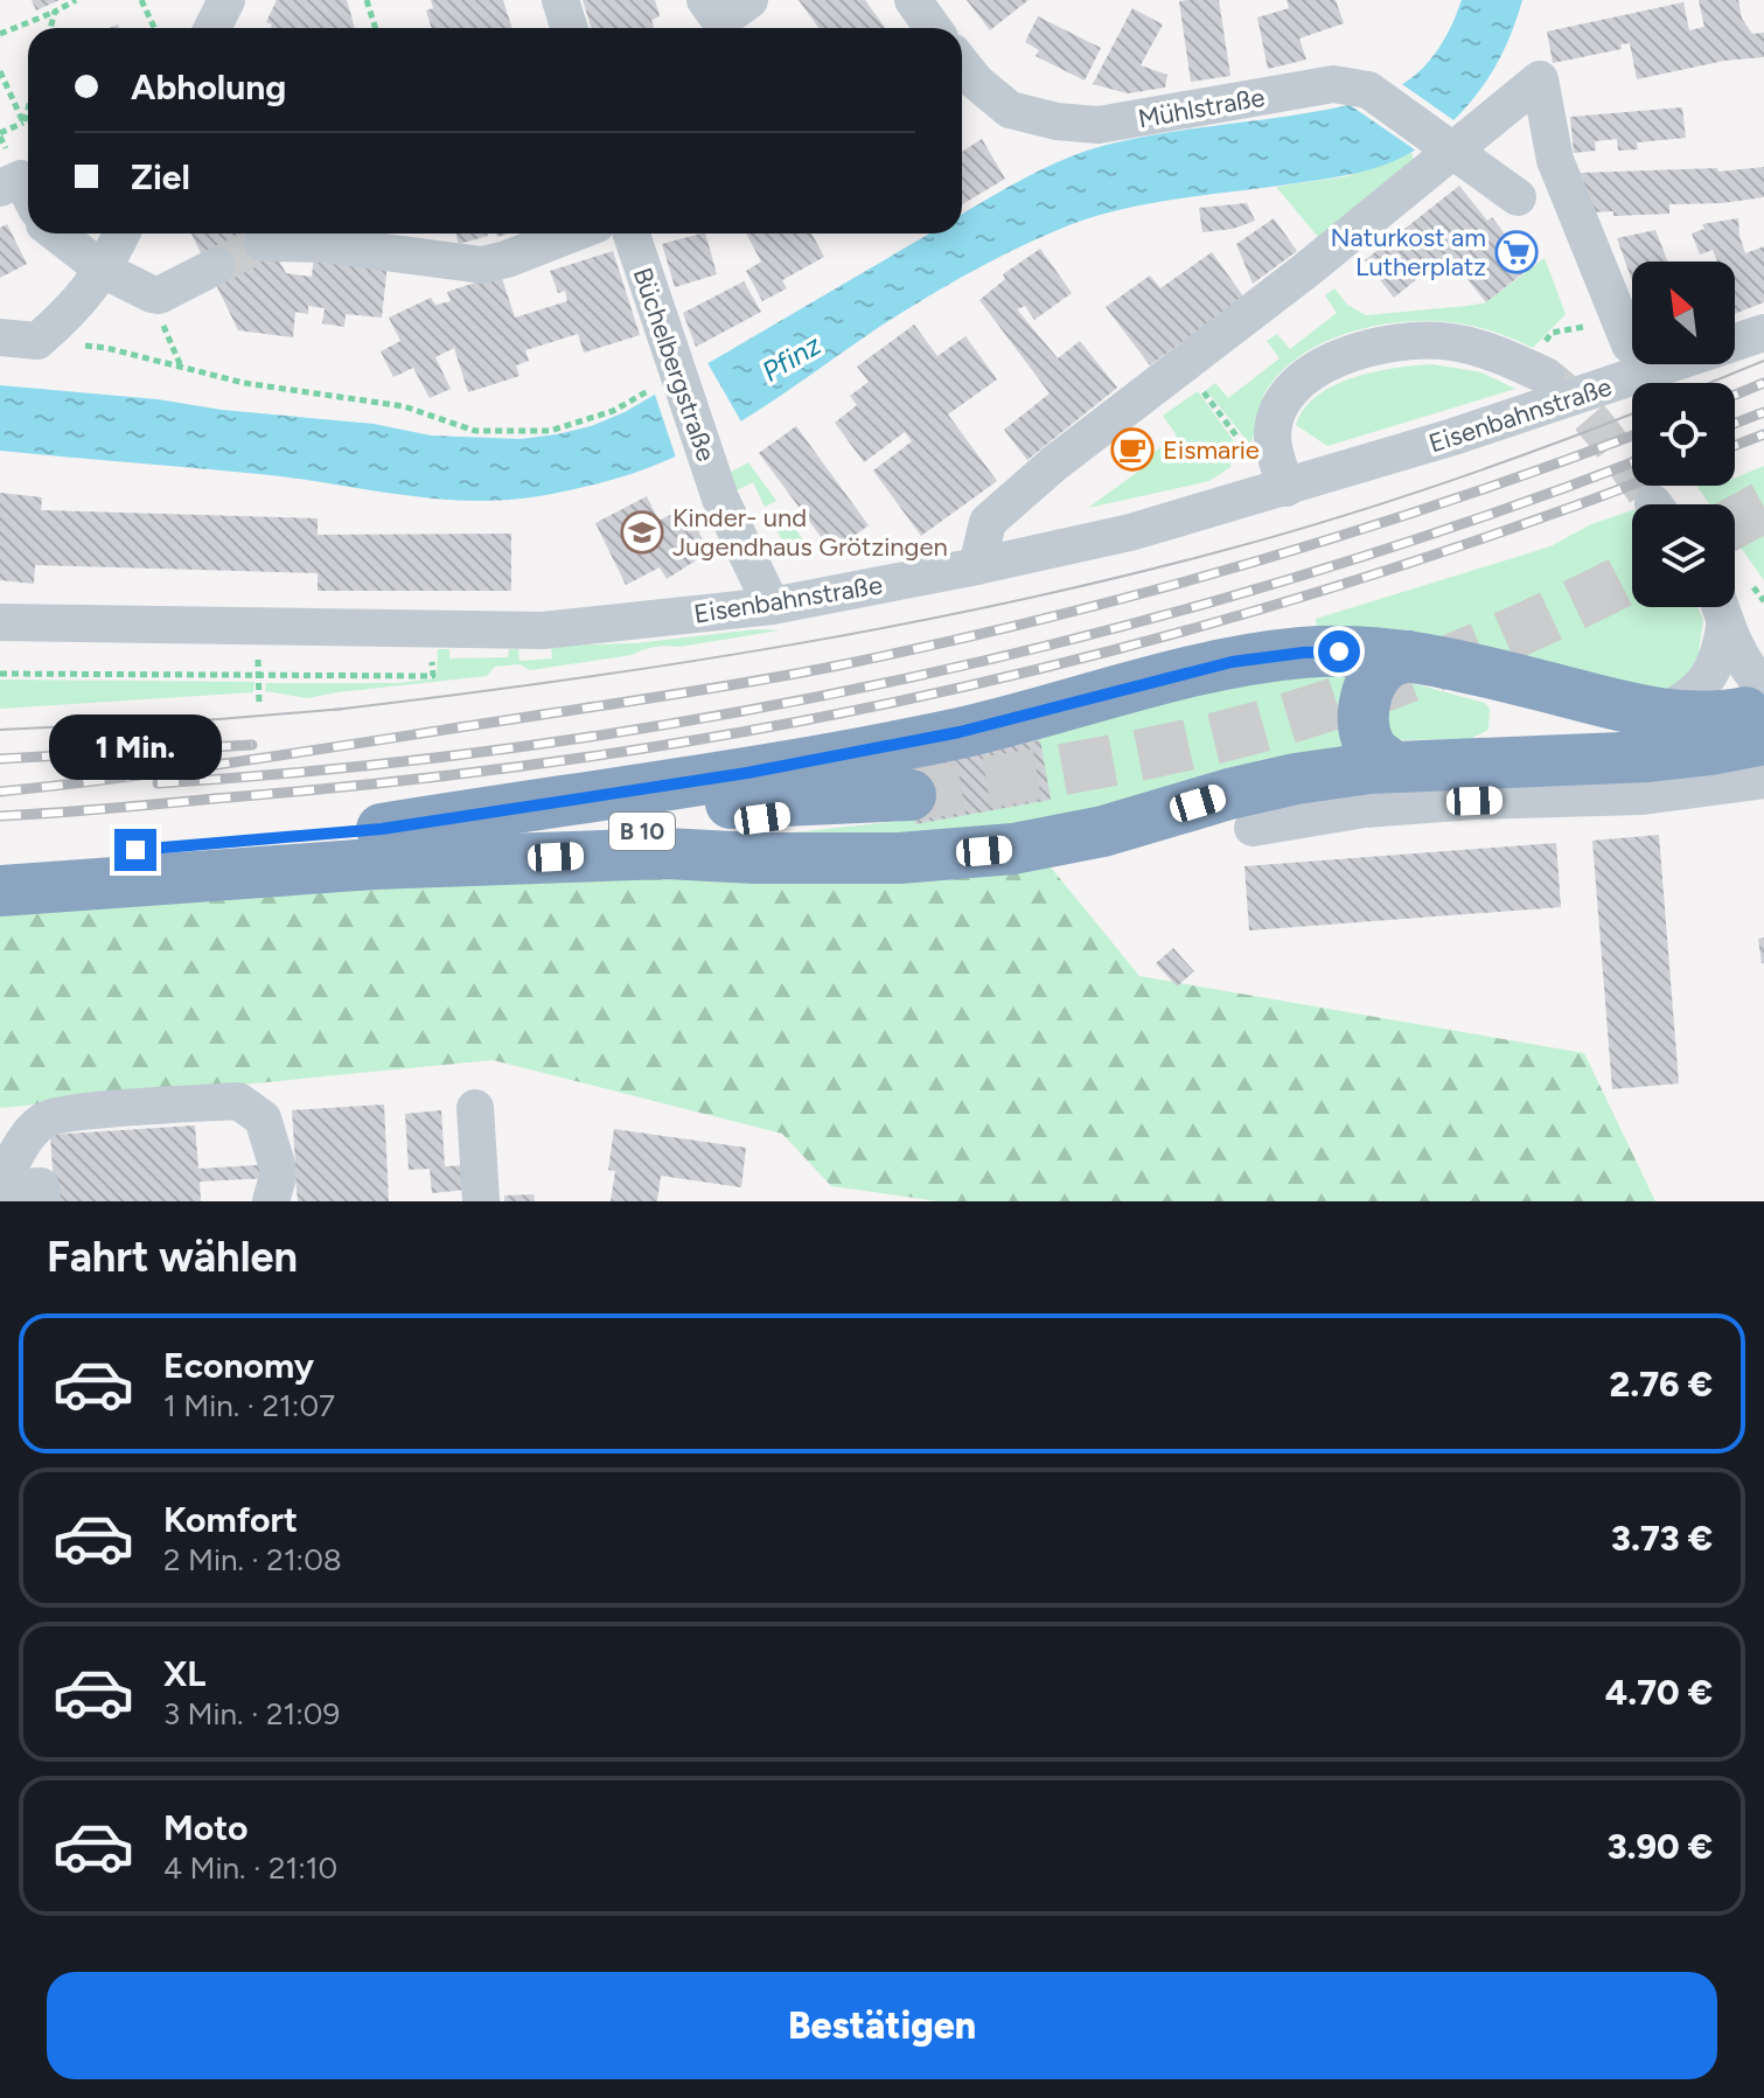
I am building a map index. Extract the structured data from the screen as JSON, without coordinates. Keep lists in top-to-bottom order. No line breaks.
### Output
{"streets":{"highway":["B 10"],"street":["Mühlstraße","Büchelbergstraße","Eisenbahnstraße"]},"crossings":[["Büchelbergstraße","Eisenbahnstraße"]],"water":["Pfinz"],"places":{"supermarket":["Naturkost am Lutherplatz"],"cafe":["Eismarie"],"school or university":["Kinder- und Jugendhaus Grötzingen"]},"north":"top left","page":{"banner":["Abholung","Ziel"],"bubble":"1 Min.","heading":"Fahrt wählen","list":[{"name":"Economy","note":"1 Min. · 21:07","value":"2.76 €"},{"name":"Komfort","note":"2 Min. · 21:08","value":"3.73 €"},{"name":"XL","note":"3 Min. · 21:09","value":"4.70 €"},{"name":"Moto","note":"4 Min. · 21:10","value":"3.90 €"}],"buttons":"Bestätigen"}}
